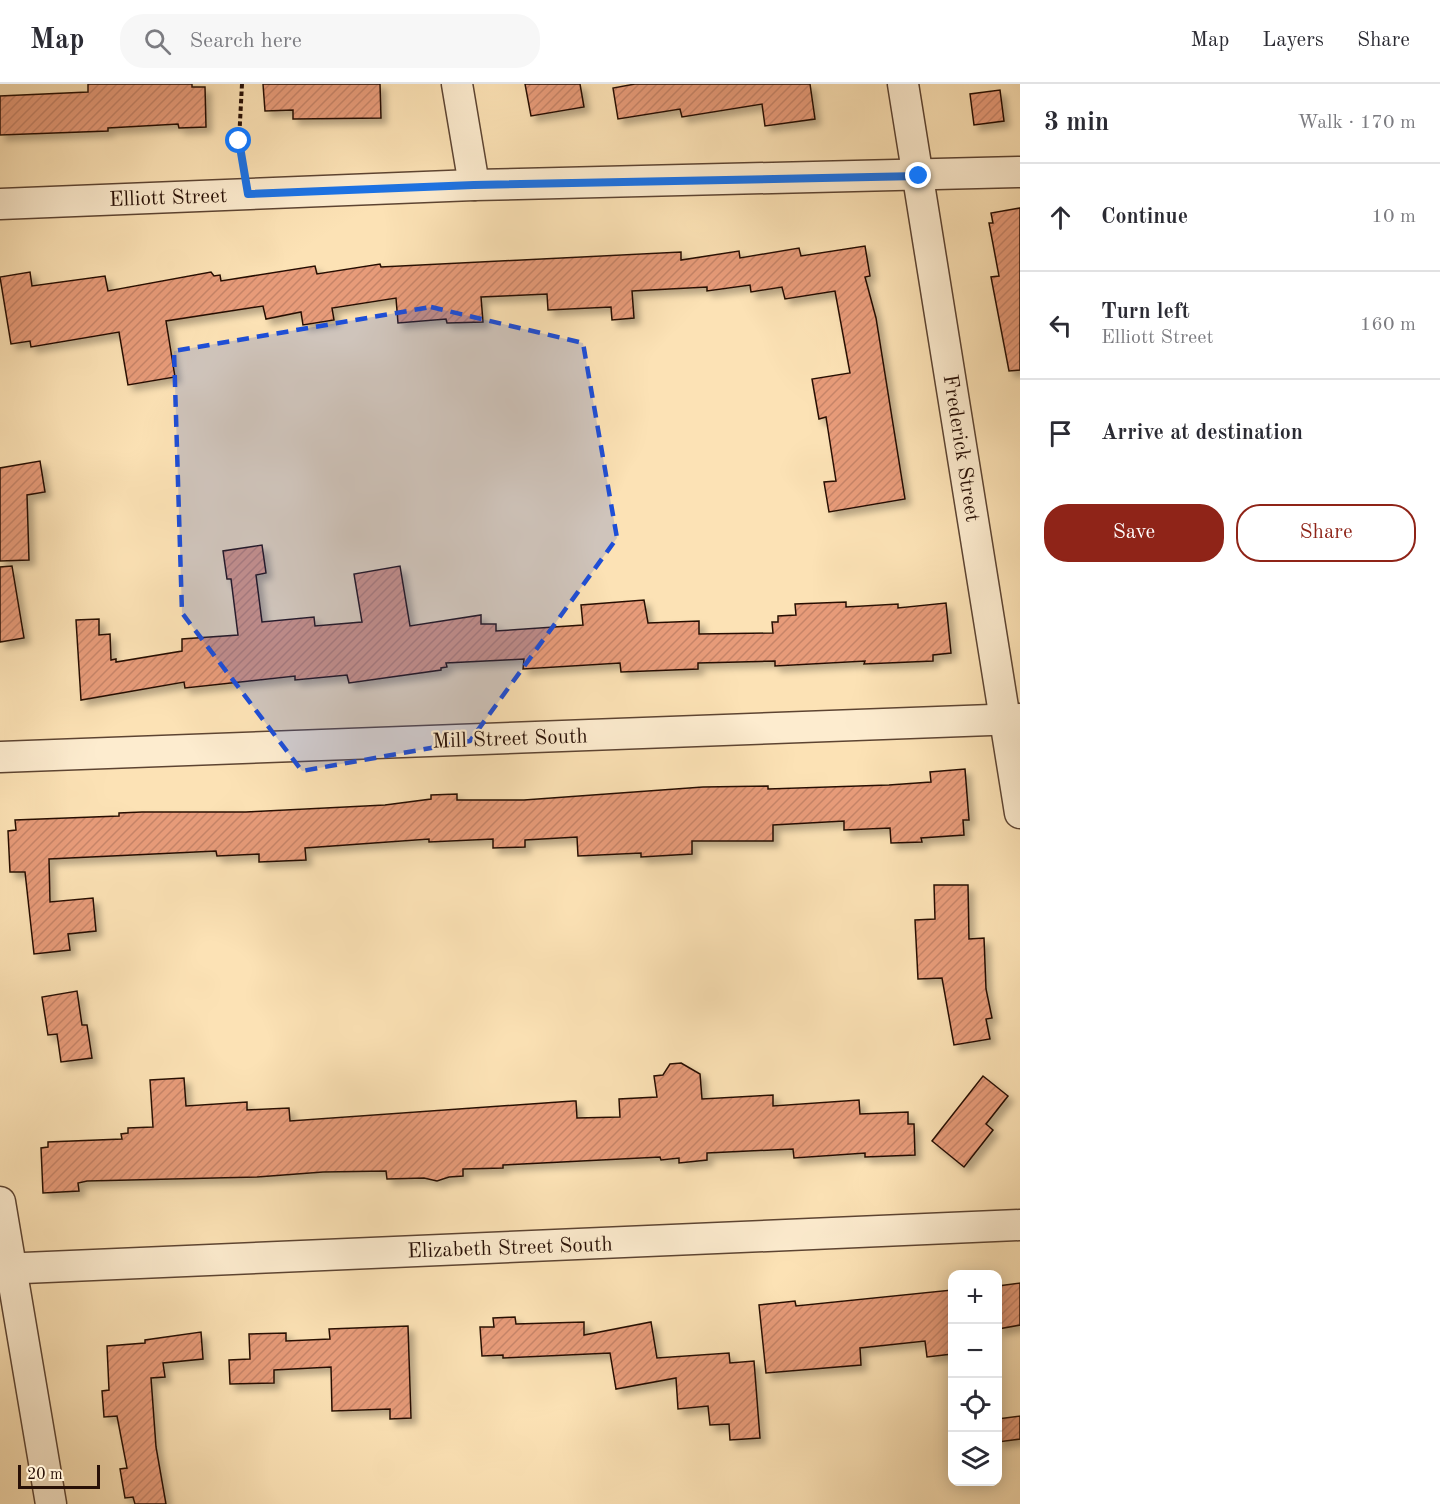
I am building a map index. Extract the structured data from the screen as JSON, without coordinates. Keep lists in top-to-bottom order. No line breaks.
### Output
{"streets":{"street":["Elliott Street","Frederick Street","Mill Street South","Elizabeth Street South"]},"crossings":[["Elliott Street","Frederick Street"],["Frederick Street","Mill Street South"]],"scale_bar":"20 m","page":{"header":"Map","search":"Search here","nav":["Map","Layers","Share"],"heading":["3 min","Walk · 170 m"],"list":[["Continue","10 m"],["Turn left","Elliott Street","160 m"],"Arrive at destination"],"buttons":["Save","Share"],"map_buttons":["+","−"],"scale":"20 m"}}
